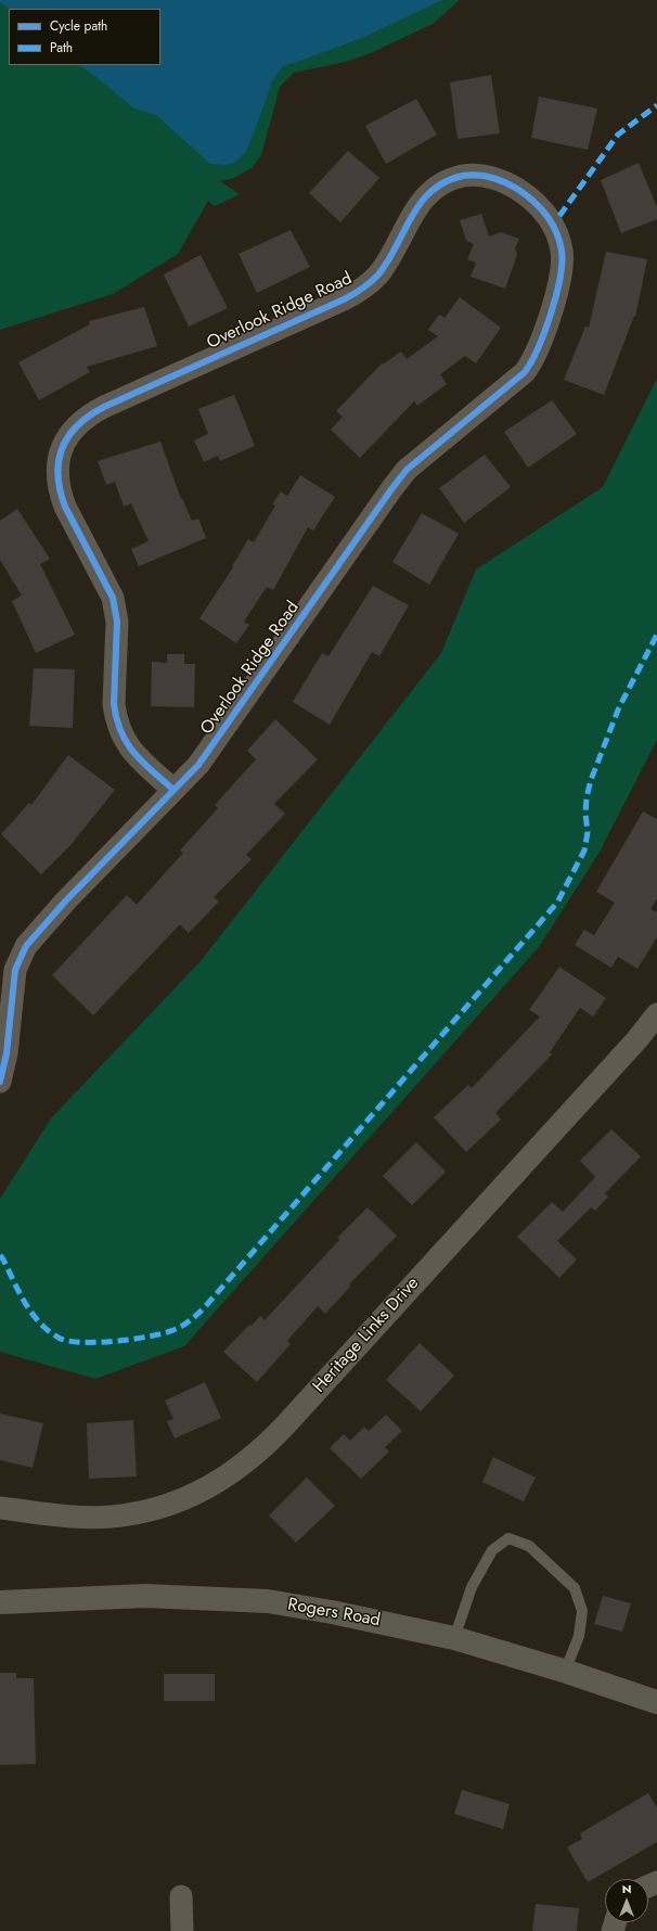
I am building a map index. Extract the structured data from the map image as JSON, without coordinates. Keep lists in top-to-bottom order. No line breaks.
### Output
{"streets":{"main road":["Rogers Road"],"street":["Overlook Ridge Road","Heritage Links Drive"]},"legend":["Cycle path","Path"],"north":"top"}
